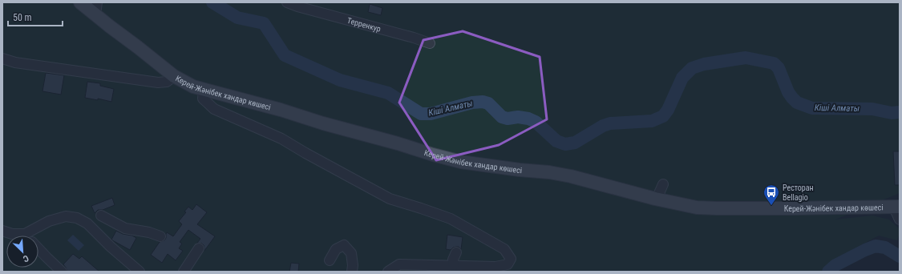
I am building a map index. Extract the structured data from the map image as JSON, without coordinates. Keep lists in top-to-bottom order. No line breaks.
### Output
{"streets":{"main road":["Керей-Жәнібек хандар көшесі"],"street":["Терренкур"]},"water":["Кіші Алматы"],"places":{"bus stop":["Ресторан Bellagio"]},"scale_bar":"50 m","north":"bottom right"}
